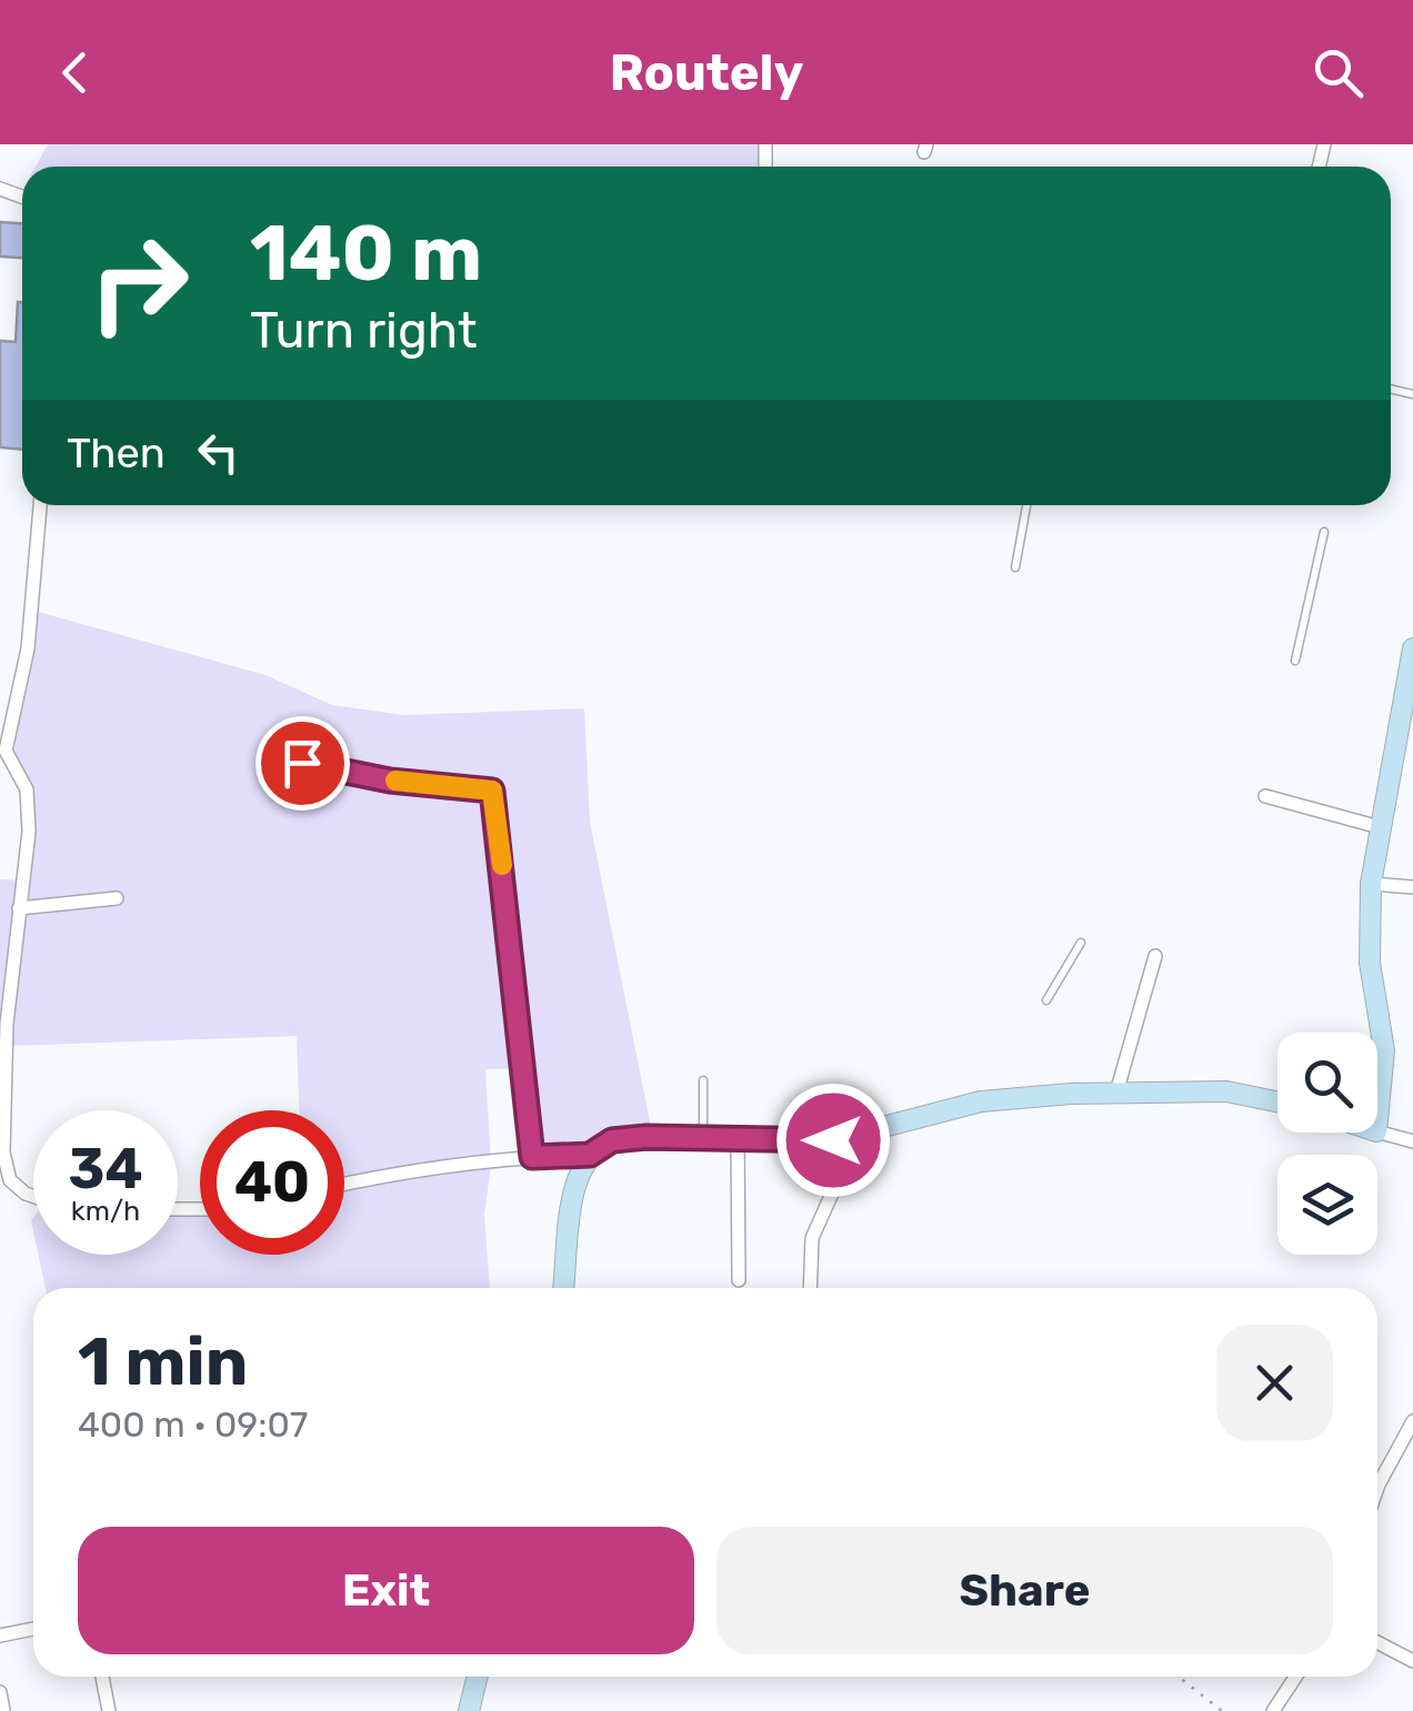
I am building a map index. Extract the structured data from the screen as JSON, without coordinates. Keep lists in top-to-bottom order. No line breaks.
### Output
{"page":{"header":"Routely","turn":["140 m","Turn right"],"then":"Then","speed":"34 km/h","limit":"40","heading":["1 min","400 m · 09:07"],"buttons":["Exit","Share"]}}
